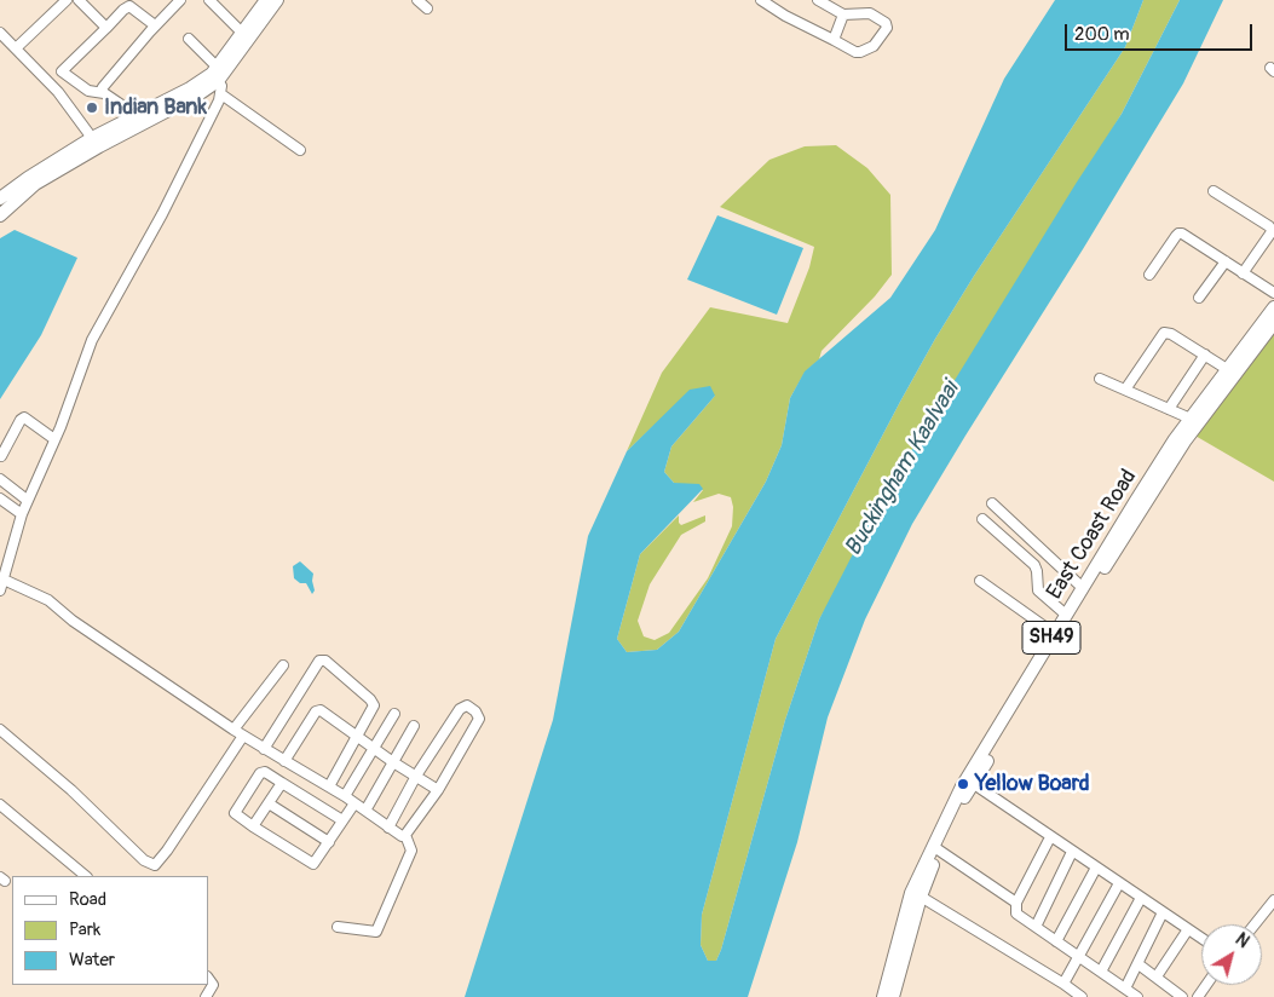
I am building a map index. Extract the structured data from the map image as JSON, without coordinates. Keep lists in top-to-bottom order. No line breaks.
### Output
{"streets":{"main road":["East Coast Road","SH49"]},"water":["Buckingham Kaalvaai"],"places":["Indian Bank","Yellow Board"],"legend":["Road","Park","Water"],"scale_bar":"200 m","north":"top right"}
